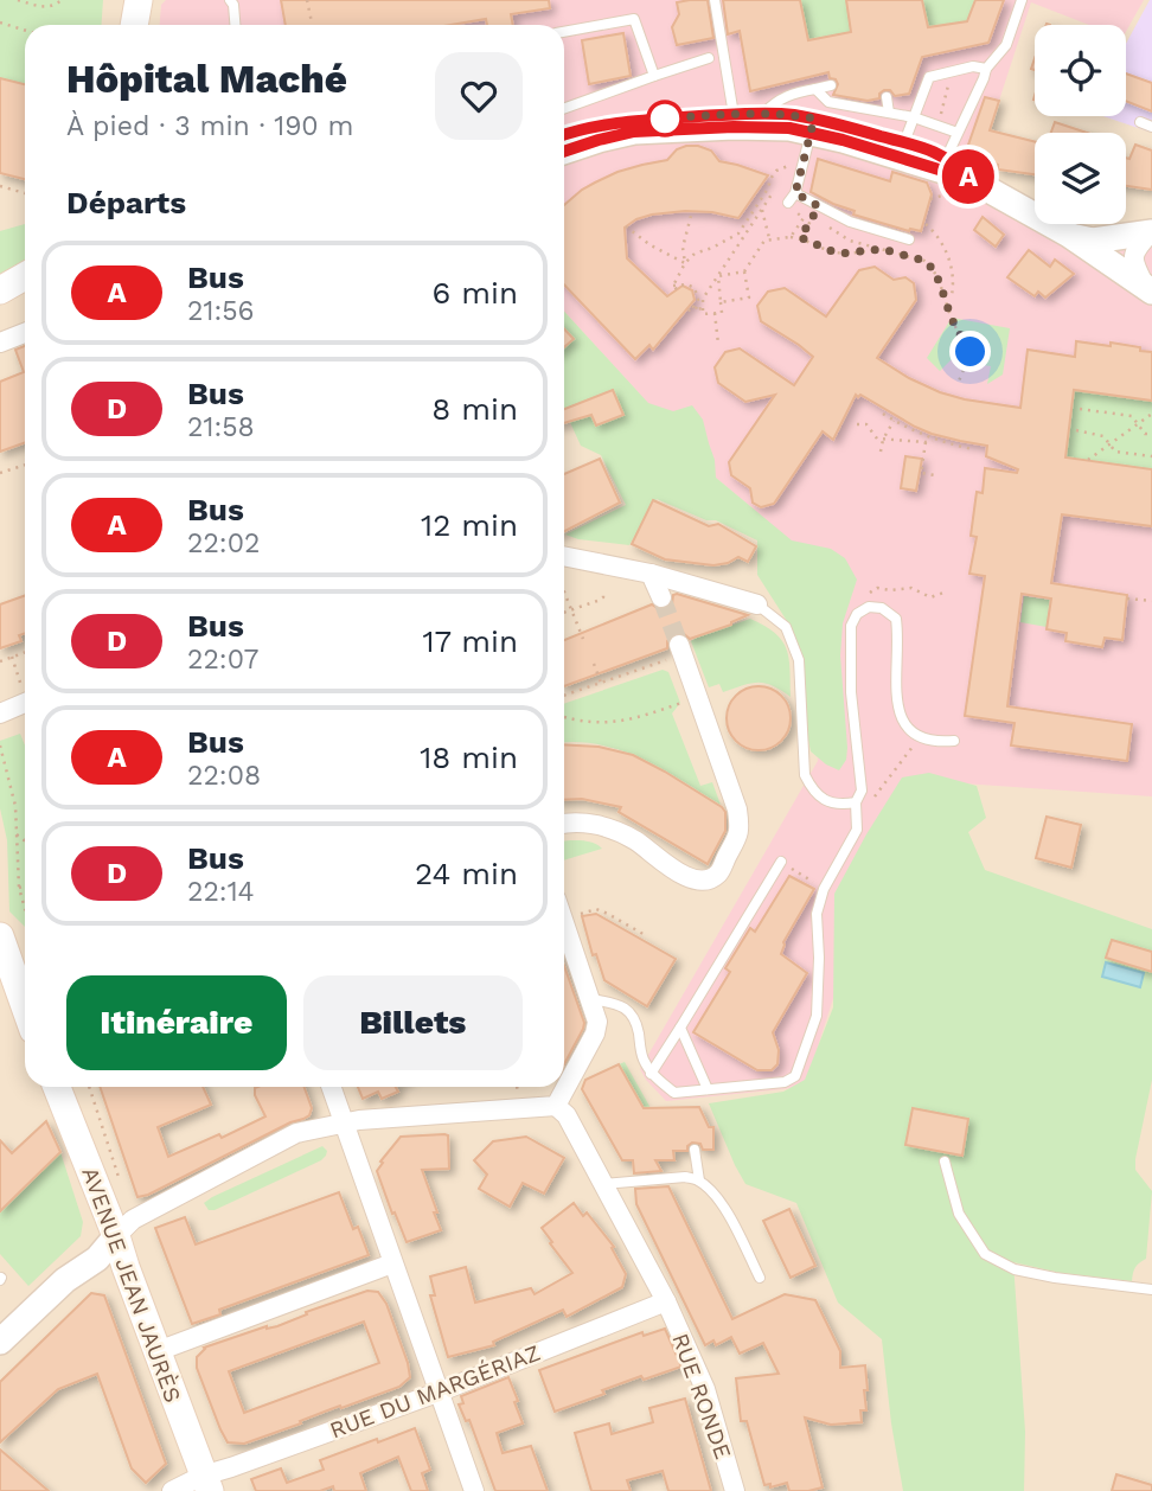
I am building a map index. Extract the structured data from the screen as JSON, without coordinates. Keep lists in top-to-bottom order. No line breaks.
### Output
{"streets":{"main road":["AVENUE JEAN JAURÈS"],"street":["RUE DU MARGÉRIAZ","RUE RONDE"]},"crossings":[["AVENUE JEAN JAURÈS","RUE DU MARGÉRIAZ"],["RUE DU MARGÉRIAZ","RUE RONDE"]],"lines":["bus line A"],"page":{"on_map":"A","heading":[["Hôpital Maché","À pied · 3 min · 190 m"],"Départs"],"list":[{"mark":"A","name":"Bus","note":"21:56","value":"6 min"},{"mark":"D","name":"Bus","note":"21:58","value":"8 min"},{"mark":"A","name":"Bus","note":"22:02","value":"12 min"},{"mark":"D","name":"Bus","note":"22:07","value":"17 min"},{"mark":"A","name":"Bus","note":"22:08","value":"18 min"},{"mark":"D","name":"Bus","note":"22:14","value":"24 min"}],"buttons":["Itinéraire","Billets"]}}
